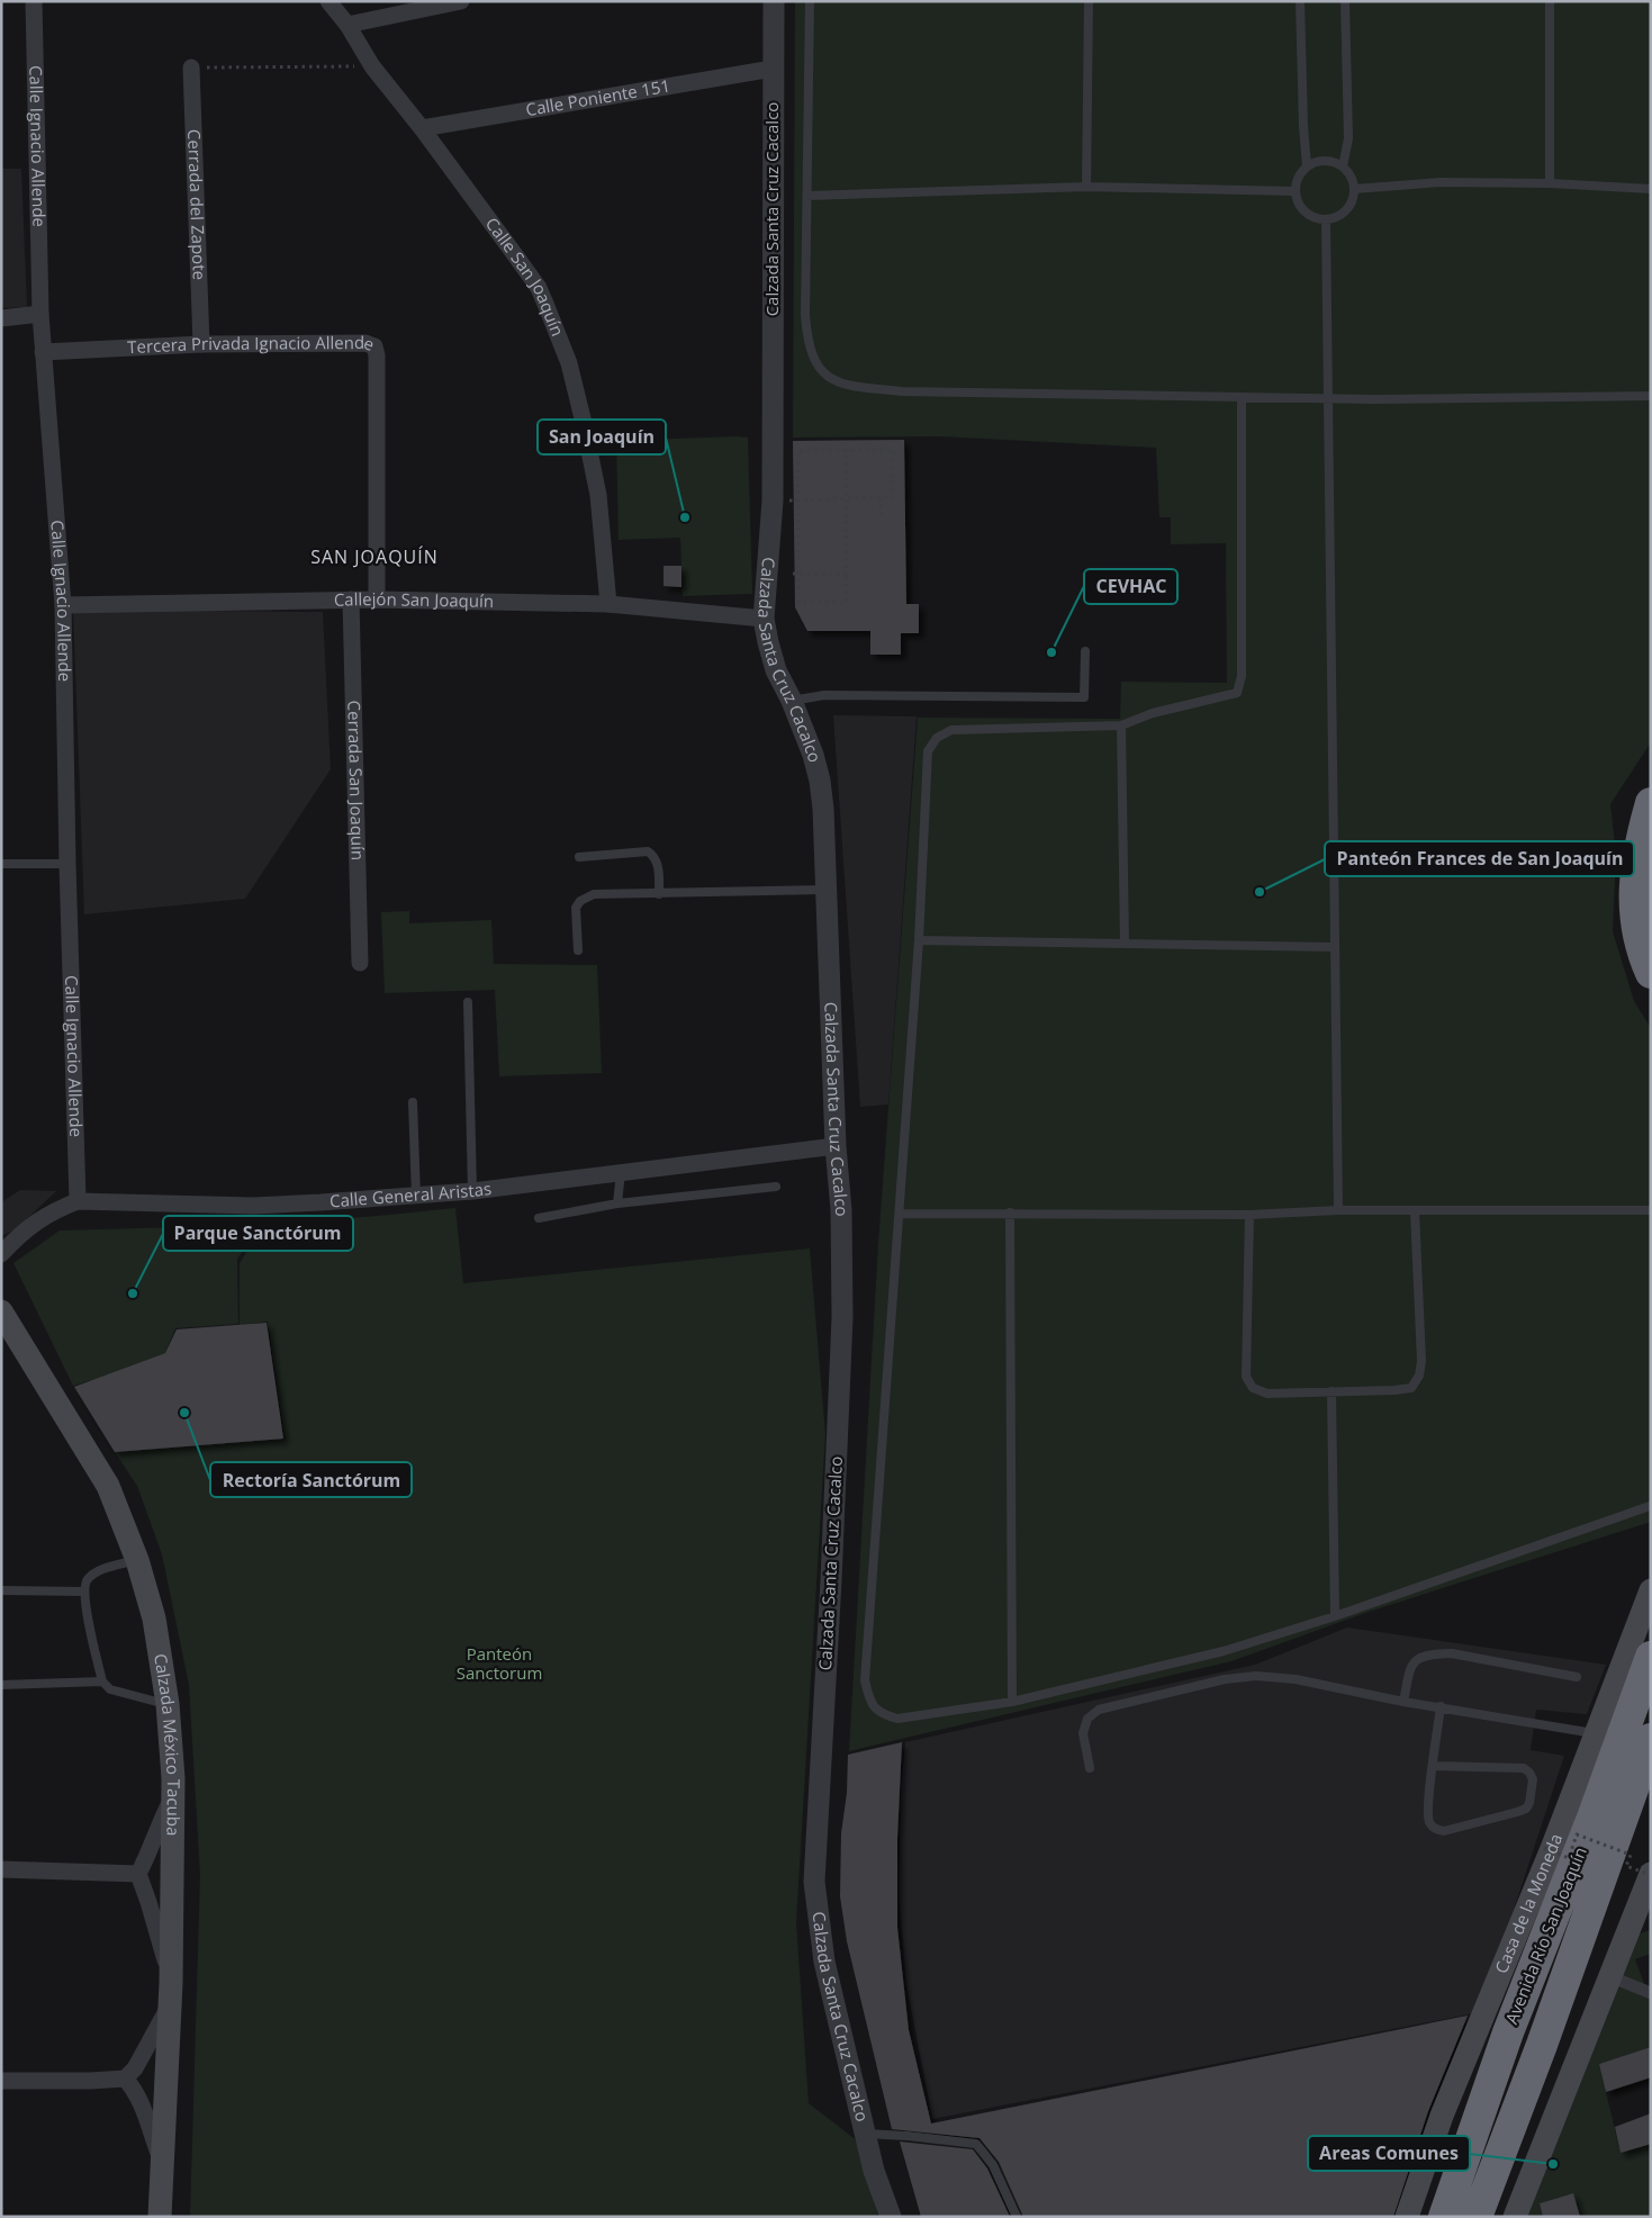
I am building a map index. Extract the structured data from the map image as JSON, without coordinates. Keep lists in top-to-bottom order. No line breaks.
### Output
{"streets":{"highway":["Avenida Río San Joaquín"],"main road":["Calzada México Tacuba","Casa de la Moneda"],"street":["Calle Poniente 151","Calle Ignacio Allende","Cerrada del Zapote","Calzada Santa Cruz Cacalco","Calle San Joaquín","Tercera Privada Ignacio Allende","Callejón San Joaquín","Cerrada San Joaquín","Calle General Aristas"]},"crossings":[["Calle Poniente 151","Calzada Santa Cruz Cacalco"],["Calle Poniente 151","Calle San Joaquín"],["Calle Ignacio Allende","Tercera Privada Ignacio Allende"],["Calle Ignacio Allende","Callejón San Joaquín"],["Calle Ignacio Allende","Calle General Aristas"],["Cerrada del Zapote","Tercera Privada Ignacio Allende"],["Calzada Santa Cruz Cacalco","Callejón San Joaquín"],["Calzada Santa Cruz Cacalco","Calle General Aristas"],["Calle San Joaquín","Callejón San Joaquín"],["Tercera Privada Ignacio Allende","Callejón San Joaquín"],["Callejón San Joaquín","Cerrada San Joaquín"]],"districts":["SAN JOAQUÍN"],"parks":["Panteón Sanctorum"],"places":["San Joaquín","CEVHAC","Panteón Frances de San Joaquín","Parque Sanctórum","Rectoría Sanctórum","Areas Comunes"]}
